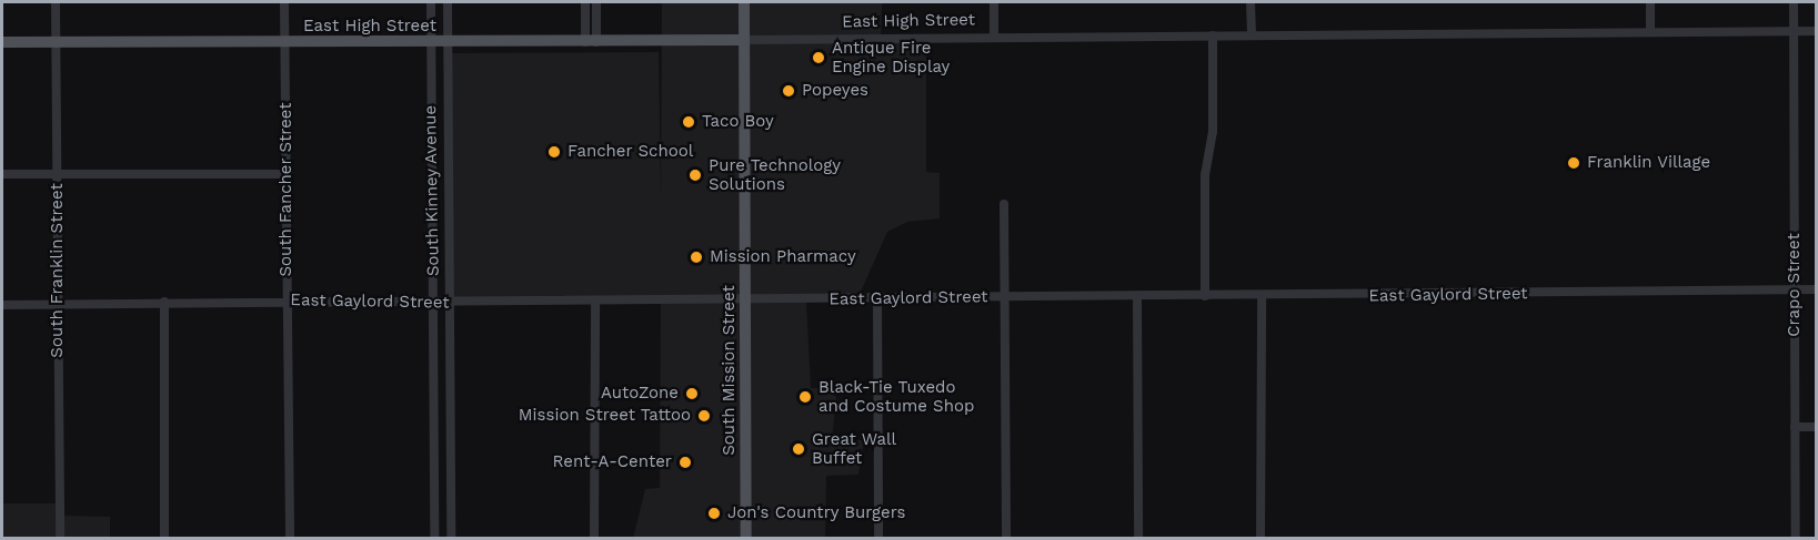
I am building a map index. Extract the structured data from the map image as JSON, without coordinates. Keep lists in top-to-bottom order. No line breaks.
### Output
{"streets":{"main road":["East High Street","South Mission Street"],"street":["South Fancher Street","South Kinney Avenue","South Franklin Street","Crapo Street","East Gaylord Street"]},"crossings":[["East High Street","South Fancher Street"],["East High Street","South Kinney Avenue"],["East High Street","South Franklin Street"],["East High Street","Crapo Street"],["East High Street","South Mission Street"],["South Fancher Street","East Gaylord Street"],["South Kinney Avenue","East Gaylord Street"],["South Franklin Street","East Gaylord Street"],["Crapo Street","East Gaylord Street"],["East Gaylord Street","South Mission Street"]],"places":["Antique Fire Engine Display","Popeyes","Taco Boy","Fancher School","Franklin Village","Pure Technology Solutions","Mission Pharmacy","AutoZone","Black-Tie Tuxedo and Costume Shop","Mission Street Tattoo","Great Wall Buffet","Rent-A-Center","Jon's Country Burgers"]}
